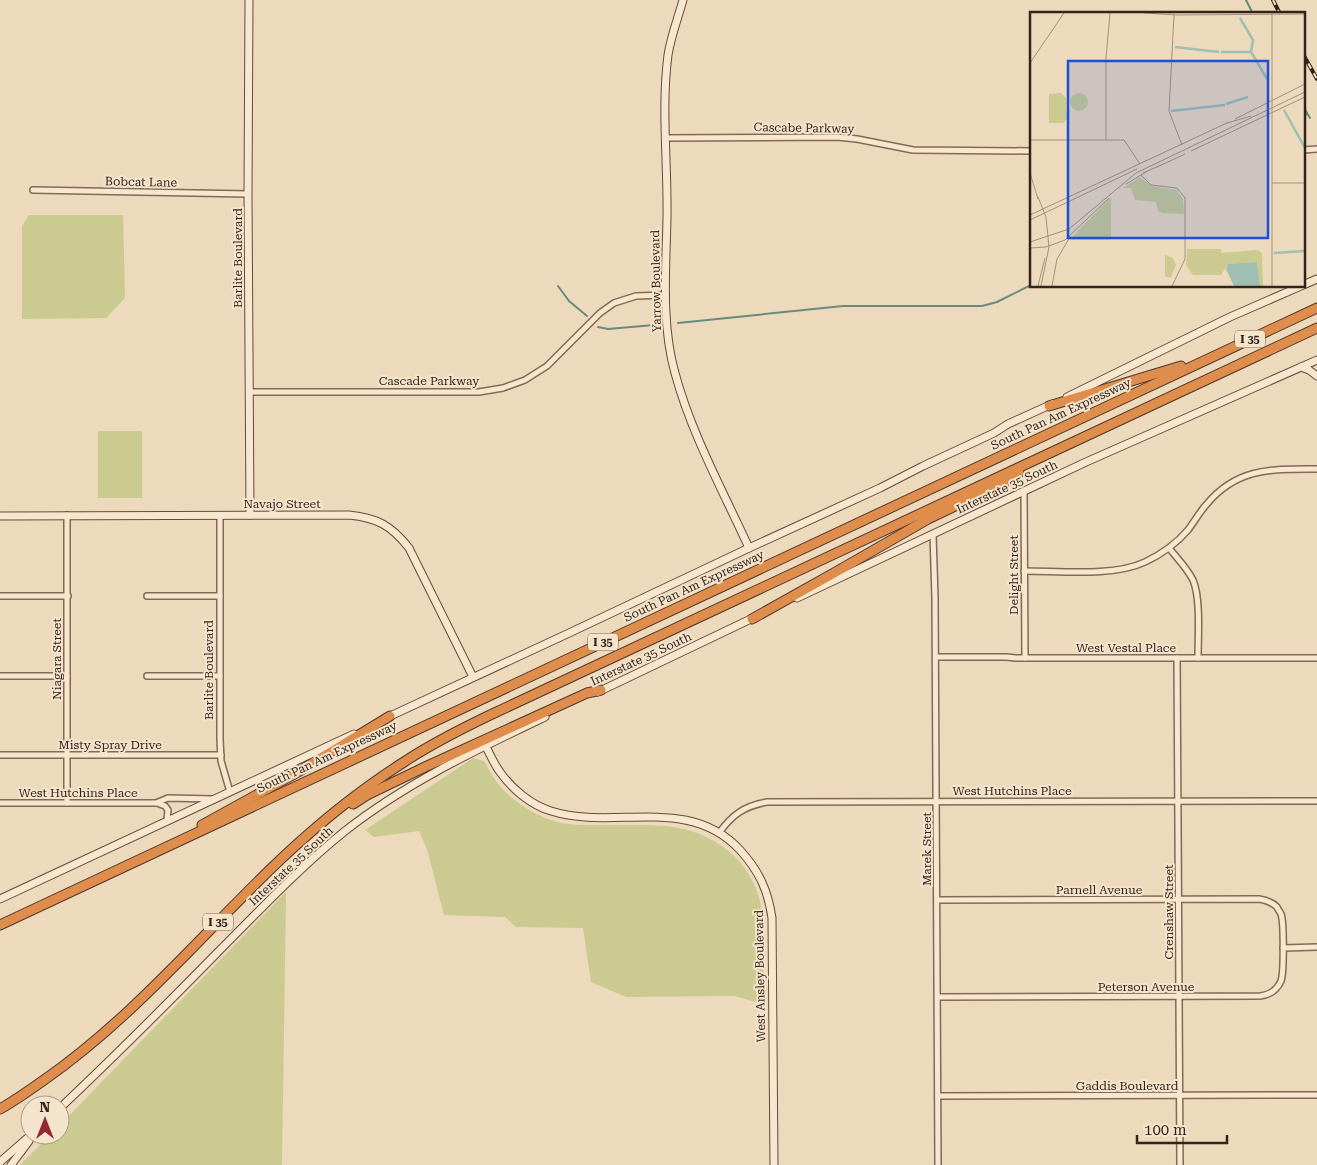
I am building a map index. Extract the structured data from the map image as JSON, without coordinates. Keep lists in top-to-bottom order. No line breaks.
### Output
{"streets":{"highway":["I 35","South Pan Am Expressway"],"main road":["Barlite Boulevard","Yarrow Boulevard","Interstate 35 South","Navajo Street","West Ansley Boulevard"],"street":["Cascabe Parkway","Bobcat Lane","Cascade Parkway","Delight Street","West Vestal Place","Niagara Street","Misty Spray Drive","West Hutchins Place","Marek Street","Parnell Avenue","Crenshaw Street","Peterson Avenue","Gaddis Boulevard"]},"crossings":[["Cascabe Parkway","Yarrow Boulevard"],["Bobcat Lane","Barlite Boulevard"],["Barlite Boulevard","Cascade Parkway"],["Barlite Boulevard","Navajo Street"],["Barlite Boulevard","Misty Spray Drive"],["Yarrow Boulevard","Cascade Parkway"],["Interstate 35 South","Delight Street"],["Interstate 35 South","Marek Street"],["Interstate 35 South","West Ansley Boulevard"],["Navajo Street","Niagara Street"],["Delight Street","West Vestal Place"],["West Vestal Place","Marek Street"],["West Vestal Place","Crenshaw Street"],["Niagara Street","Misty Spray Drive"],["Niagara Street","West Hutchins Place"],["West Hutchins Place","Marek Street"],["West Hutchins Place","Crenshaw Street"],["West Hutchins Place","West Ansley Boulevard"],["Marek Street","Parnell Avenue"],["Marek Street","Peterson Avenue"],["Marek Street","Gaddis Boulevard"],["Parnell Avenue","Crenshaw Street"],["Parnell Avenue","Peterson Avenue"],["Crenshaw Street","Peterson Avenue"],["Crenshaw Street","Gaddis Boulevard"]],"scale_bar":"100 m","north":"top"}
